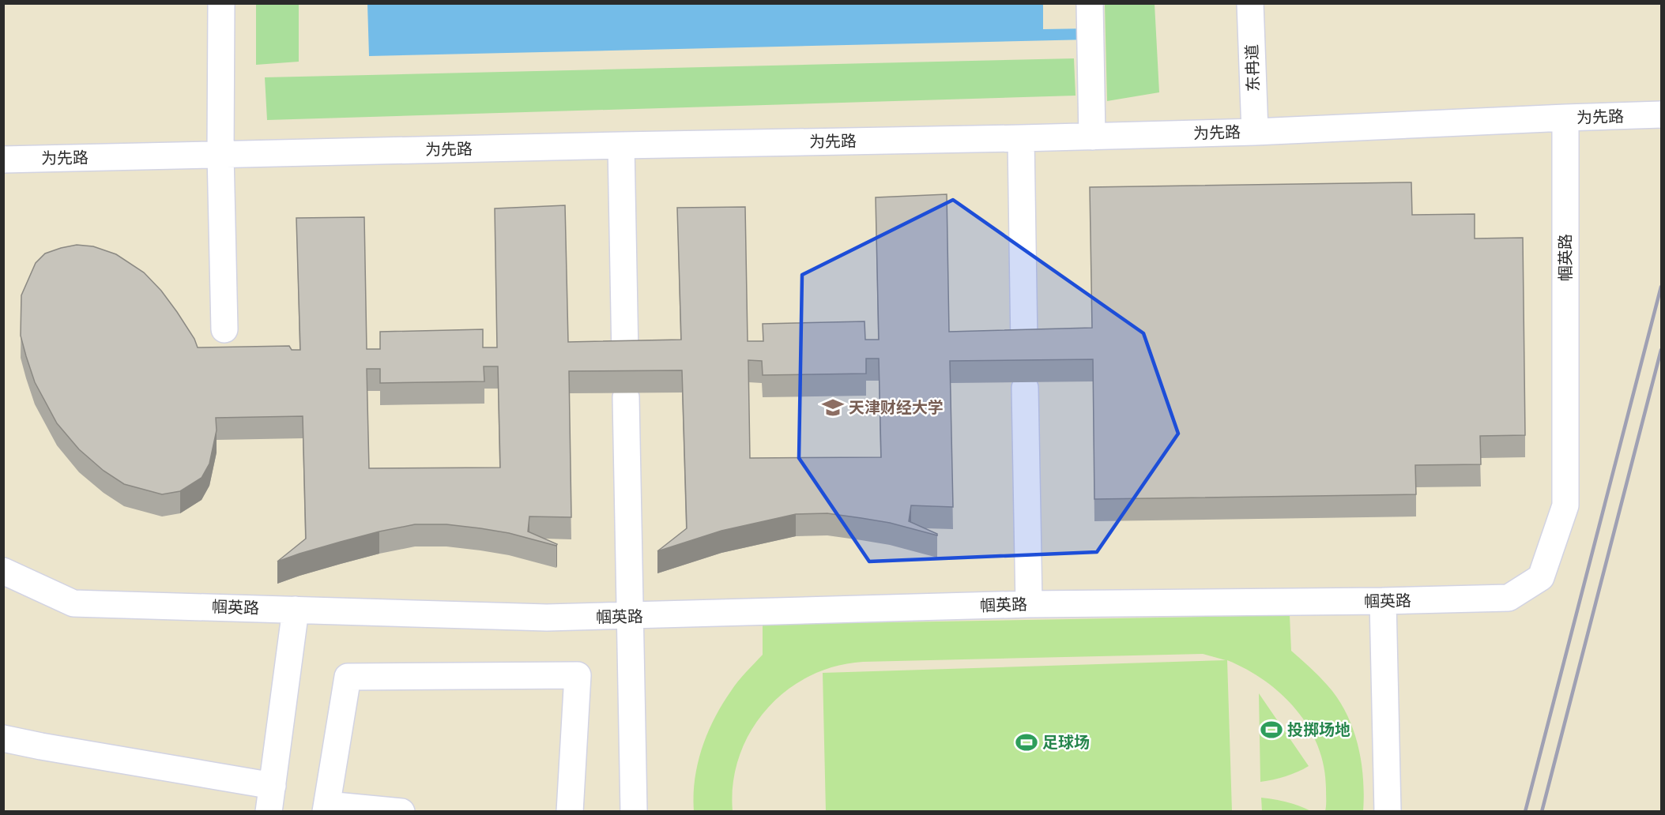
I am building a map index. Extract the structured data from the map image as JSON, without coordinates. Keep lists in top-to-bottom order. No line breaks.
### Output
{"streets":{"street":["东冉道","为先路","帼英路"]},"crossings":[["东冉道","为先路"],["为先路","帼英路"]],"places":{"school or university":["天津财经大学"],"sports":["投掷场地","足球场"]}}
